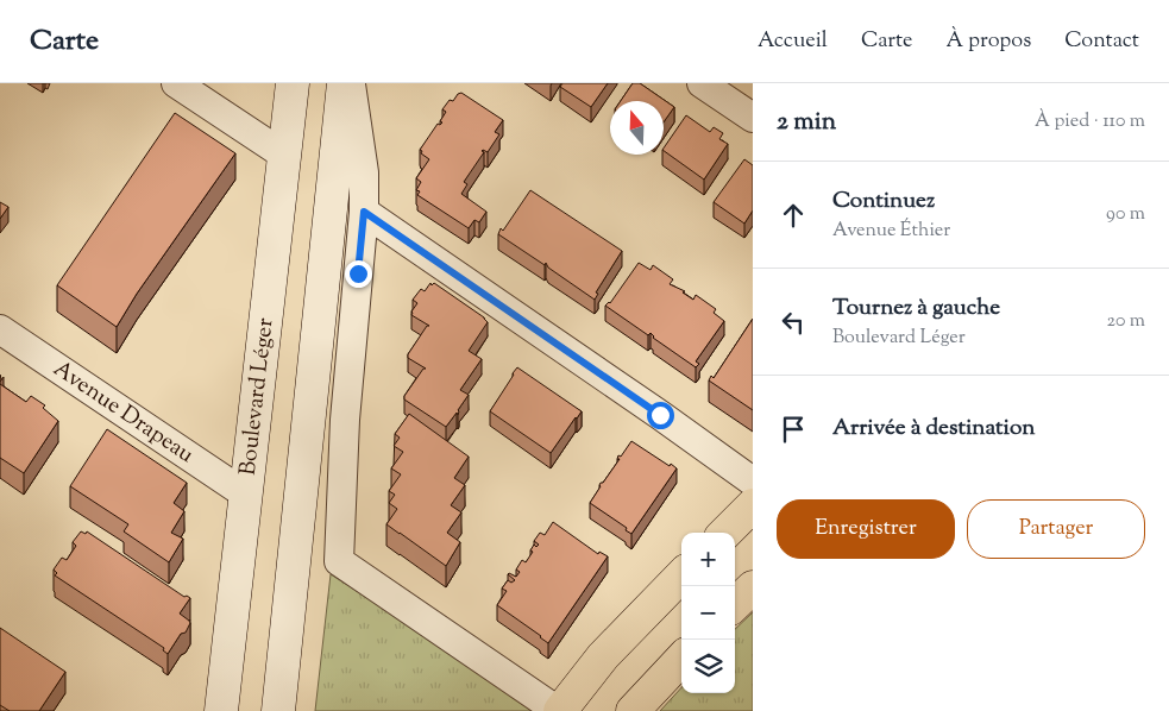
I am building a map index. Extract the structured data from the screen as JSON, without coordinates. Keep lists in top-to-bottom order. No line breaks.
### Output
{"streets":{"main road":["Boulevard Léger"],"street":["Avenue Drapeau"]},"crossings":[["Boulevard Léger","Avenue Drapeau"]],"north":"top","page":{"header":"Carte","nav":["Accueil","Carte","À propos","Contact"],"heading":["2 min","À pied · 110 m"],"list":[["Continuez","Avenue Éthier","90 m"],["Tournez à gauche","Boulevard Léger","20 m"],"Arrivée à destination"],"buttons":["Enregistrer","Partager"],"map_buttons":["+","−"]}}
